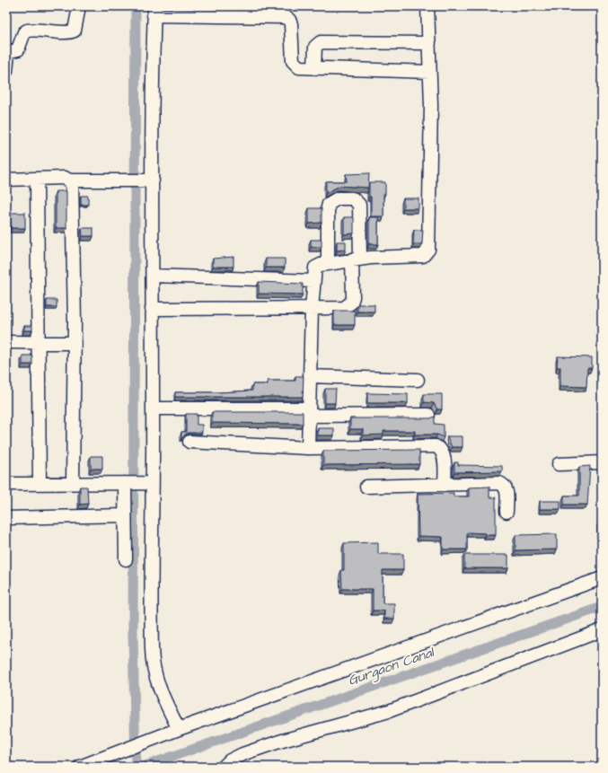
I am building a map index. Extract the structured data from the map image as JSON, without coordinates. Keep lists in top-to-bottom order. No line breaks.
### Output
{"water":["Gurgaon Canal"]}
